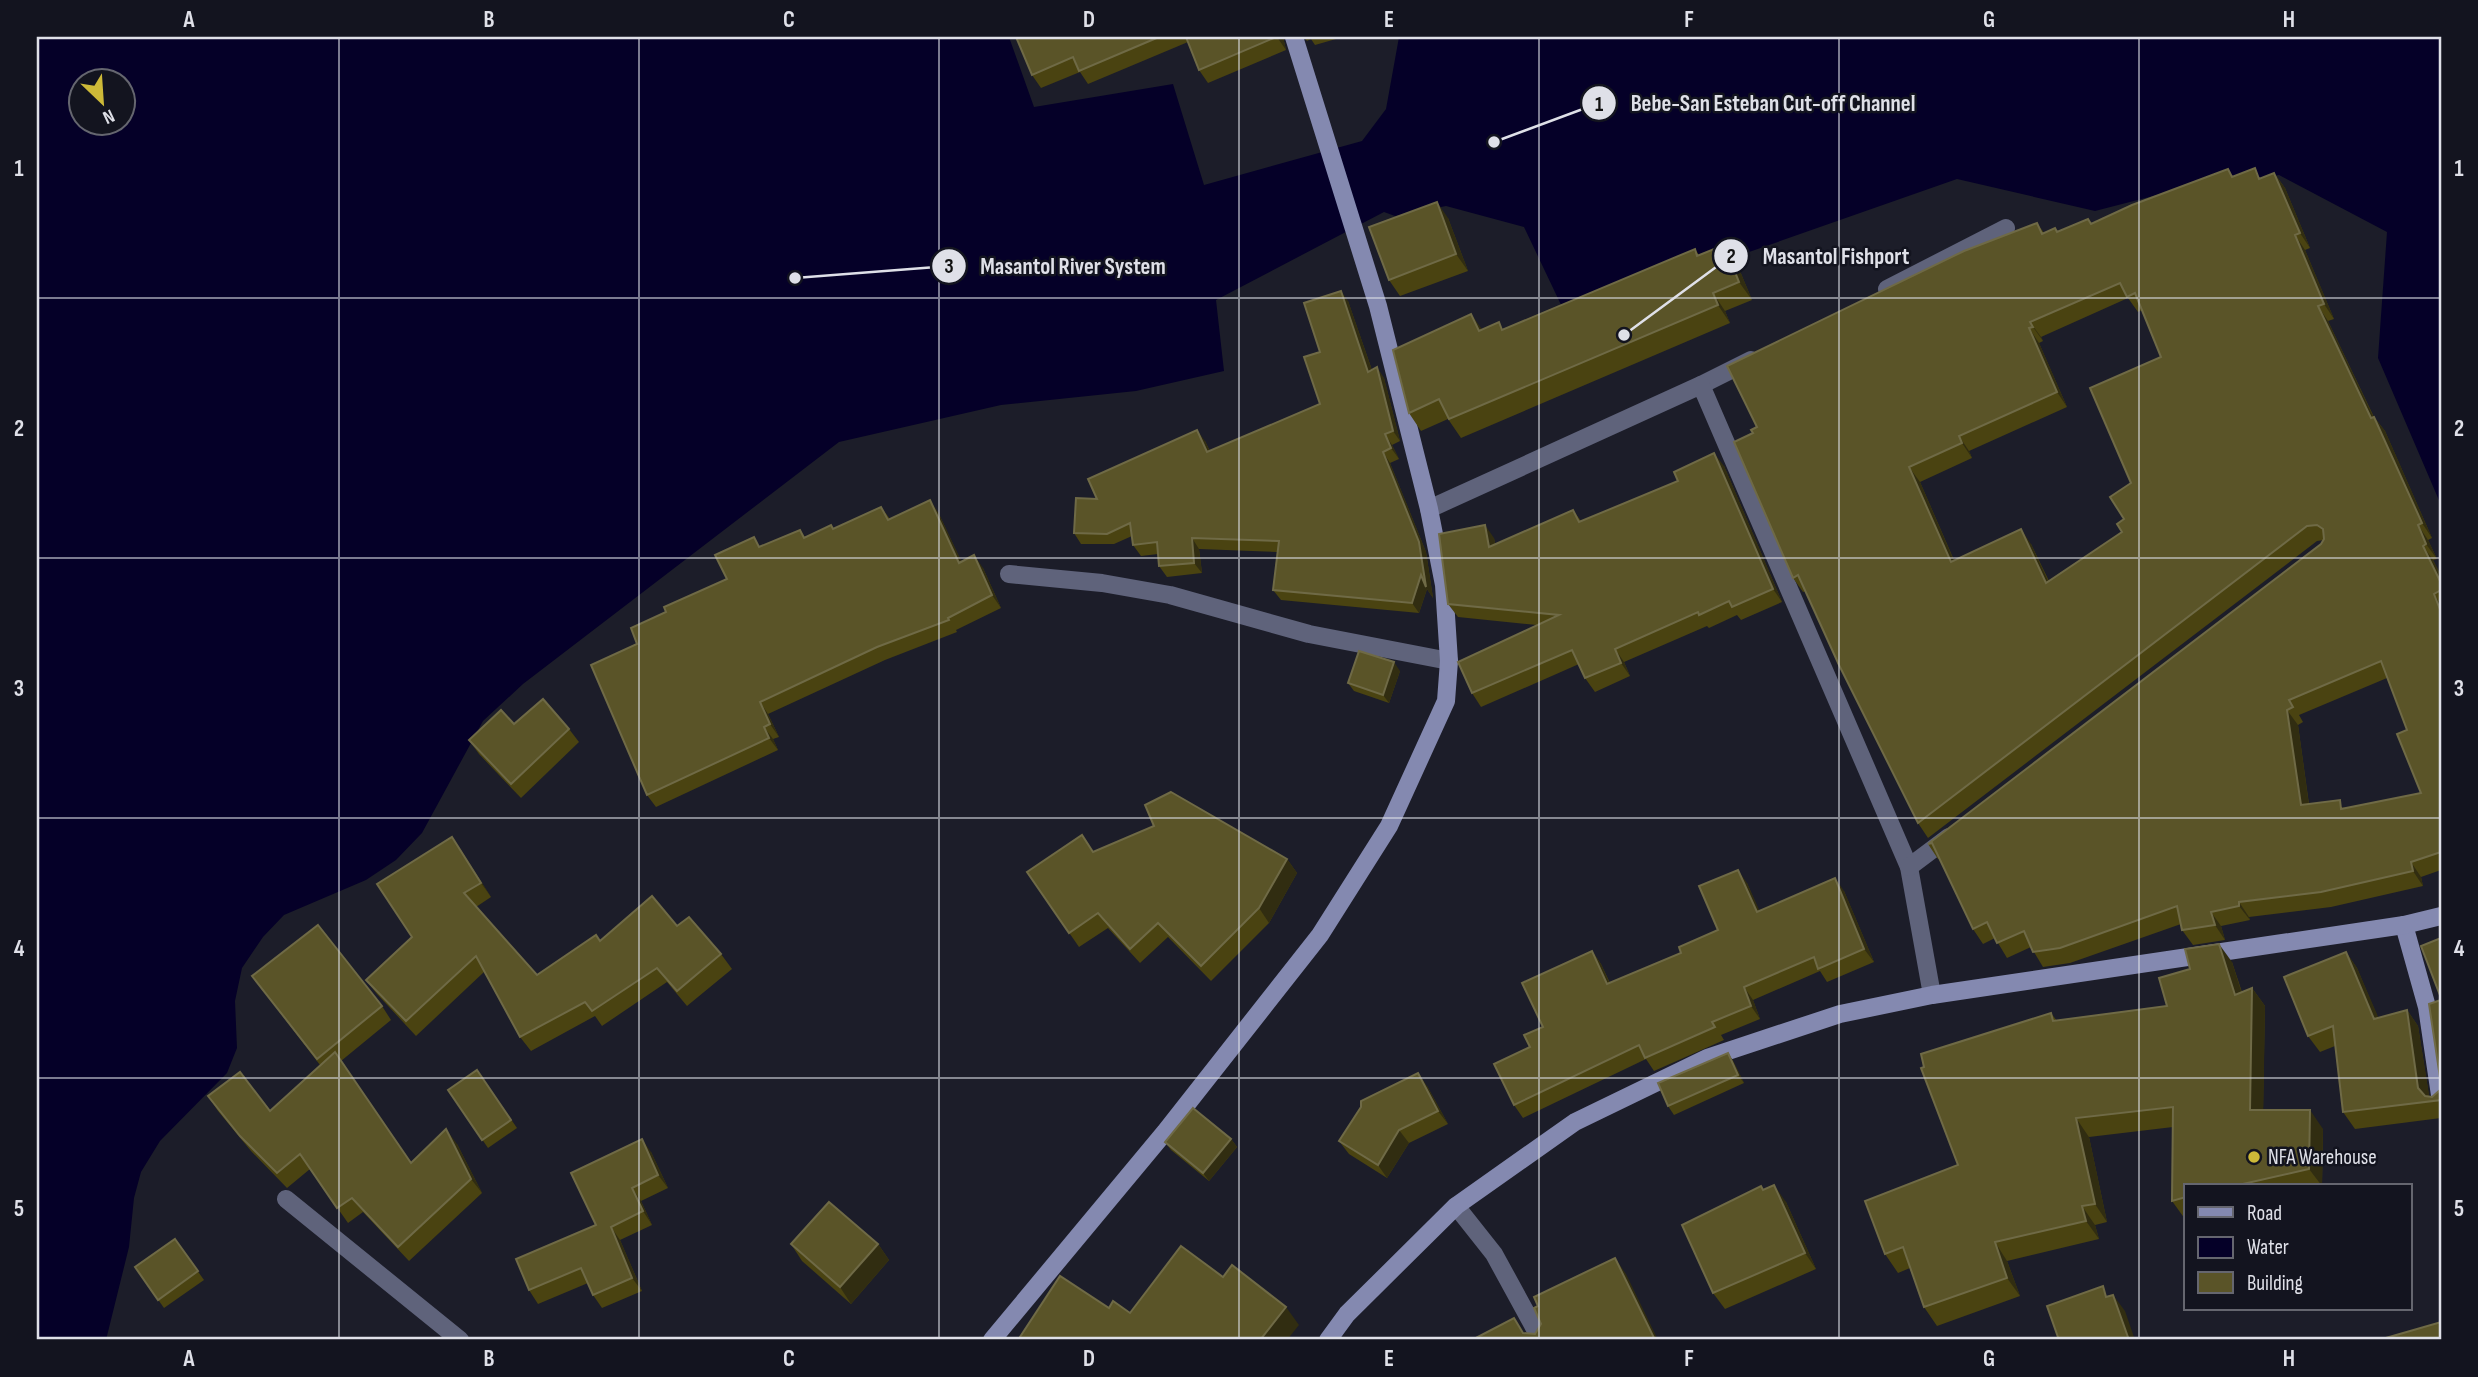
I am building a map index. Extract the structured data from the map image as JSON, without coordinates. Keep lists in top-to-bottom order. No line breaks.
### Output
{"places":["Bebe-San Esteban Cut-off Channel","Masantol River System","Masantol Fishport","NFA Warehouse"],"legend":["Road","Water","Building"],"north":"bottom right","grid":{"columns":["A","B","C","D","E","F","G","H"],"rows":["1","2","3","4","5"]}}
